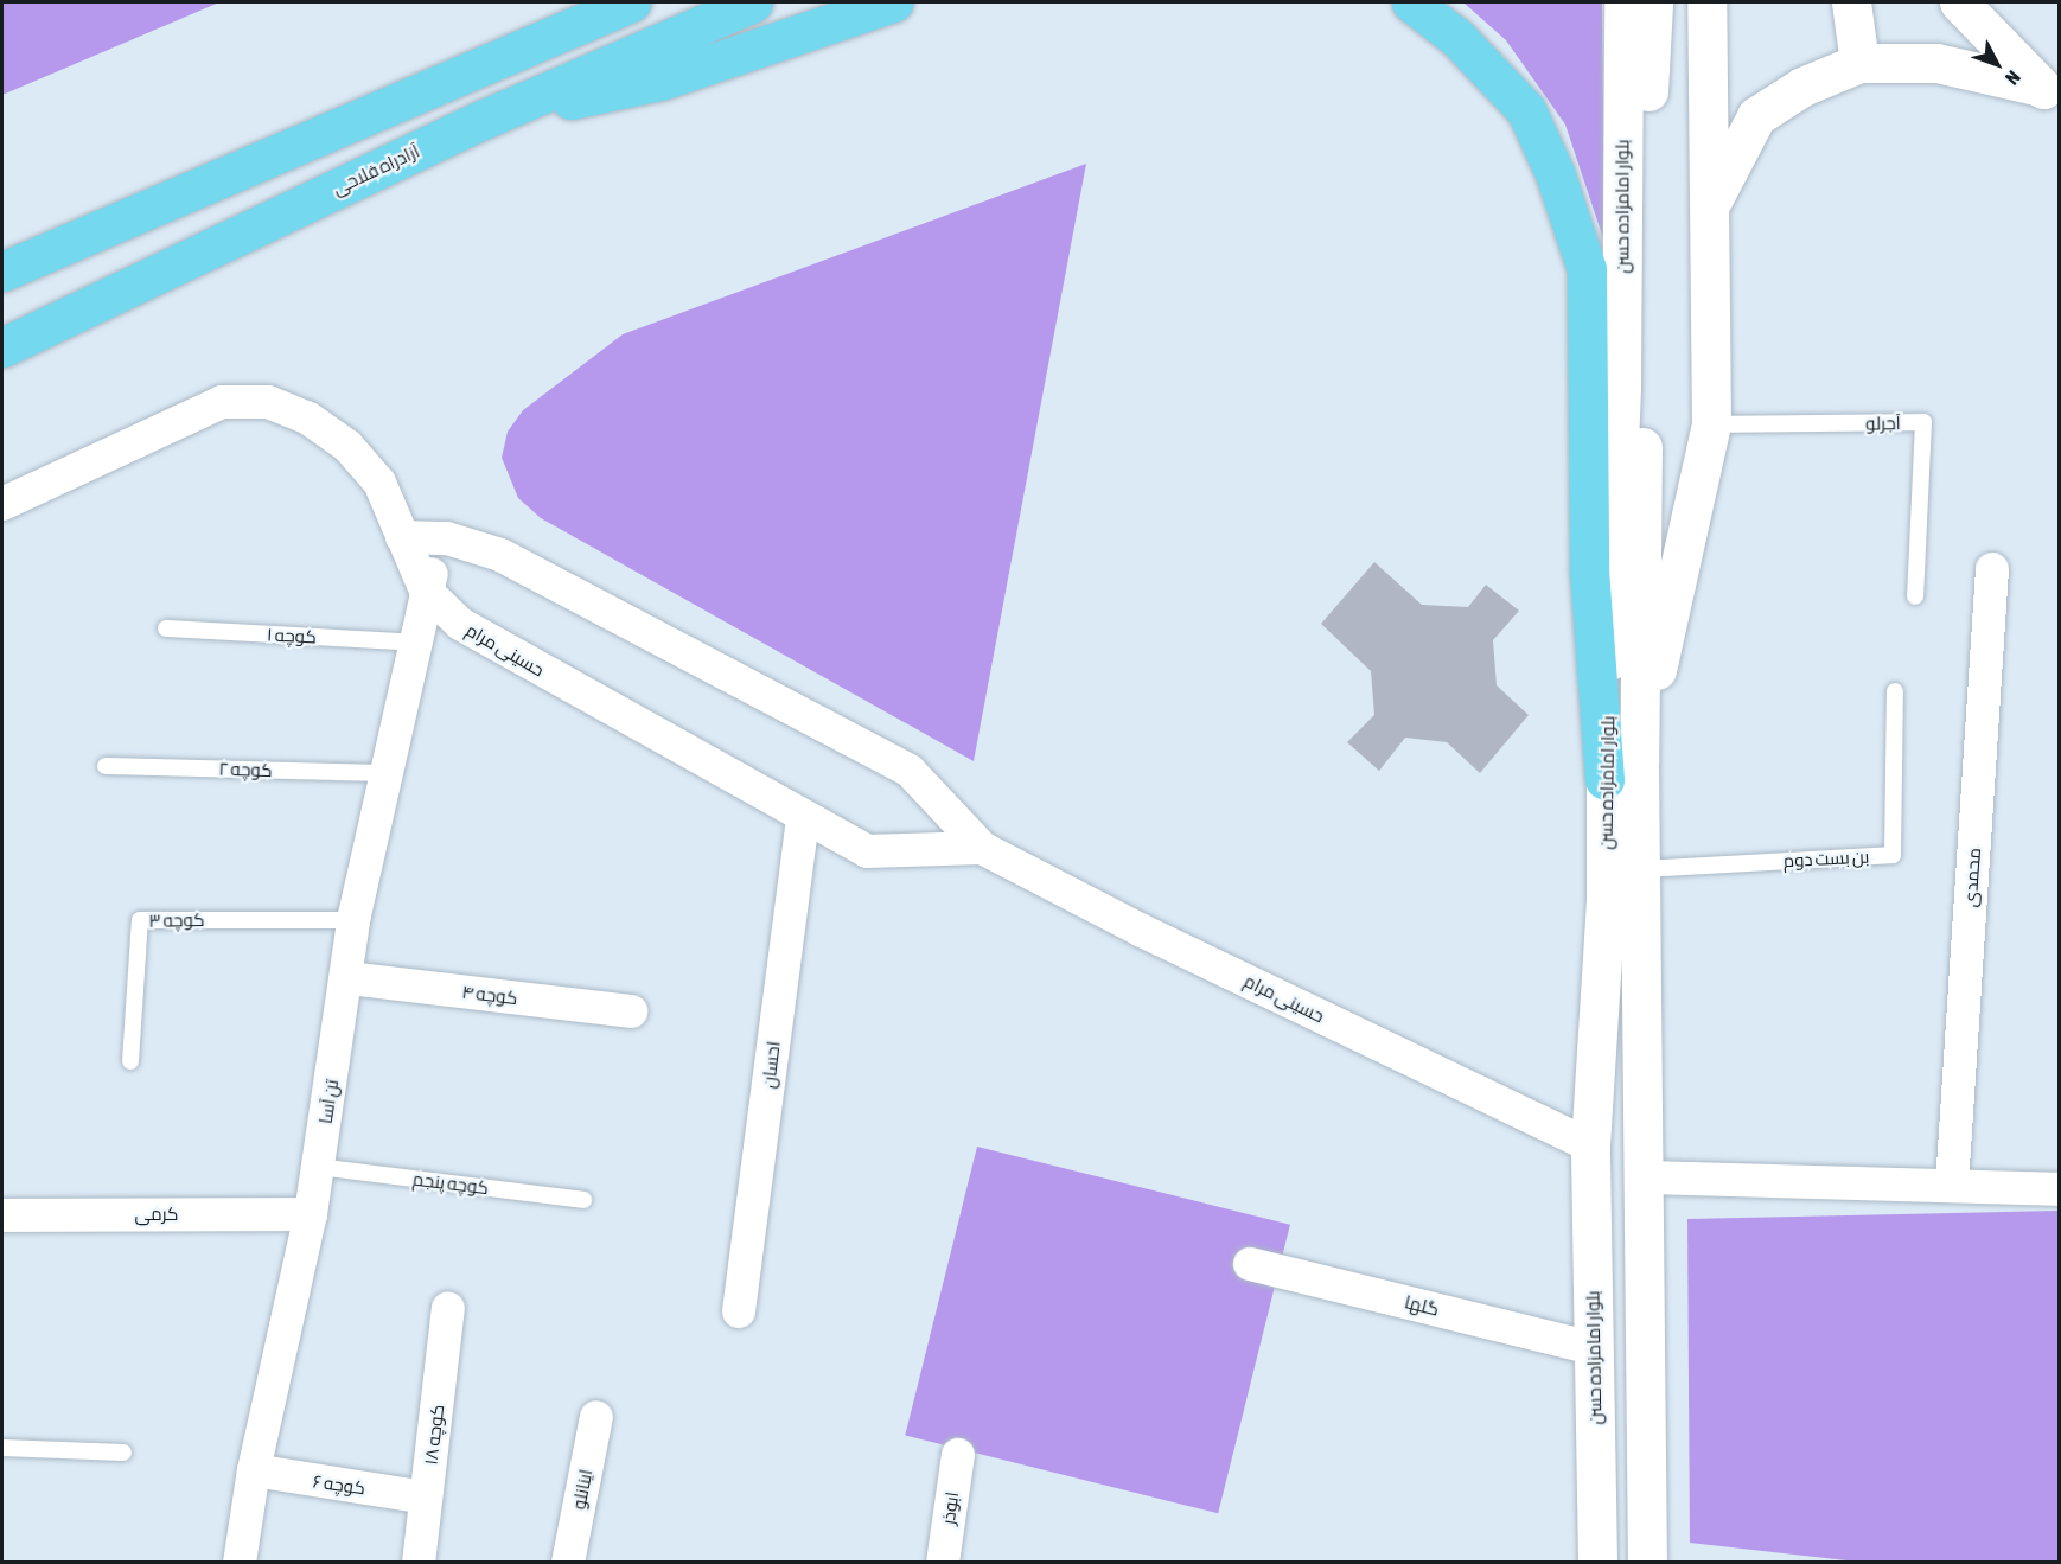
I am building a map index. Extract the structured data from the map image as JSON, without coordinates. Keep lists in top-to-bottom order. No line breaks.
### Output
{"streets":{"highway":["آزادراه فلاحی"],"main road":["بلوار امامزاده حسن"],"street":["حسینی مرام","محمدی","کوچه ۴","احسان","تن آسا","کرمی","گلها","کوچه ۱۸","کوچه ۶","اینانلو","ابوذر"],"lane":["آجرلو","کوچه ۱","کوچه ۲","بن بست دوم","کوچه ۳","کوچه پنجم"]},"crossings":[["بلوار امامزاده حسن","حسینی مرام"],["بلوار امامزاده حسن","بن بست دوم"],["بلوار امامزاده حسن","گلها"],["کوچه ۱","تن آسا"],["حسینی مرام","احسان"],["حسینی مرام","تن آسا"],["کوچه ۲","تن آسا"],["کوچه ۳","تن آسا"],["کوچه ۴","تن آسا"],["تن آسا","کوچه پنجم"],["تن آسا","کرمی"],["تن آسا","کوچه ۶"],["کوچه ۱۸","کوچه ۶"]],"north":"bottom right"}
